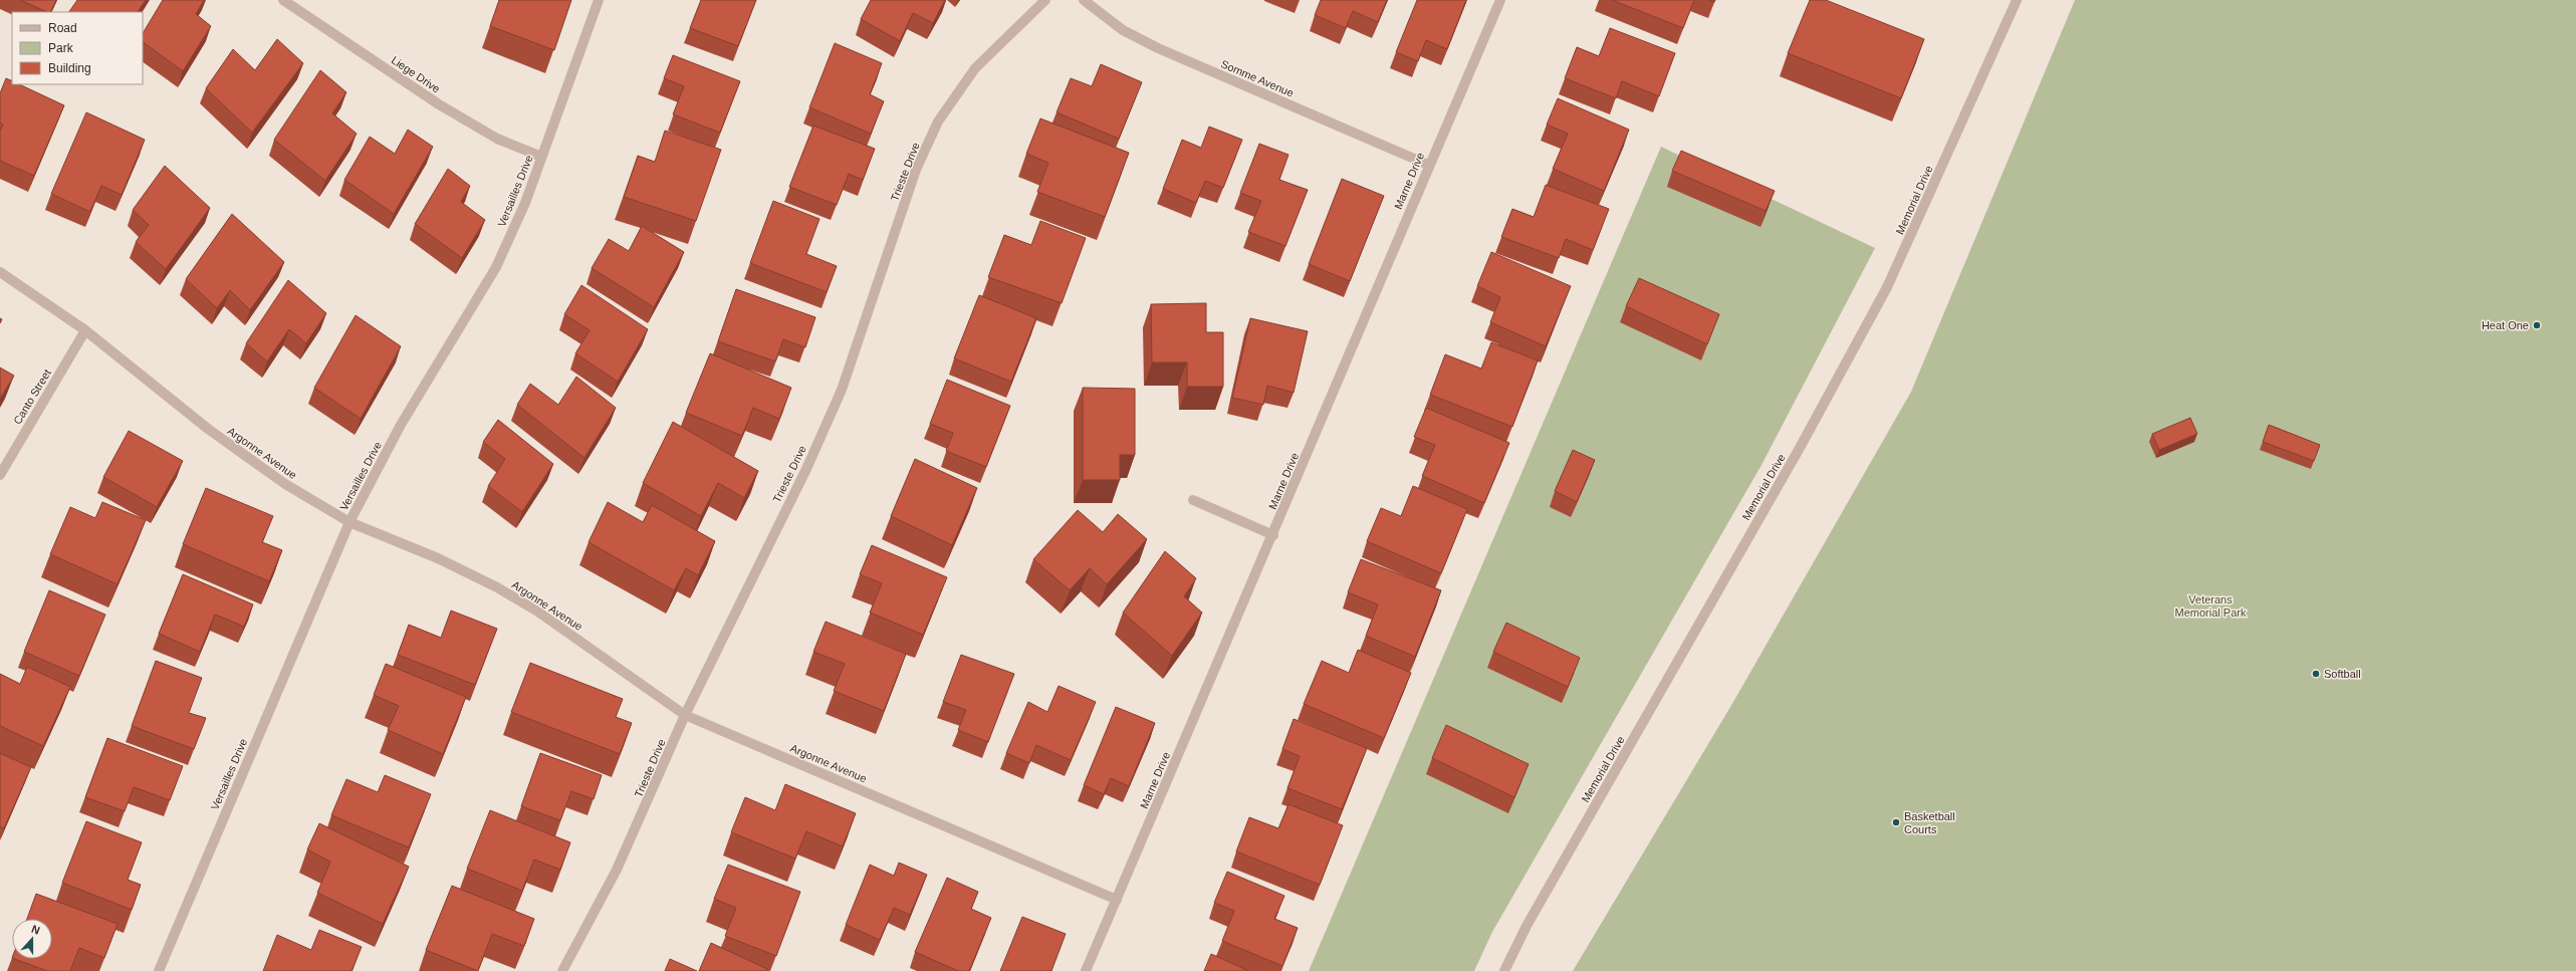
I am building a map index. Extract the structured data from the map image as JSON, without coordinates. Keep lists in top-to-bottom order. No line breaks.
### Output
{"streets":{"street":["Liege Drive","Somme Avenue","Trieste Drive","Marne Drive","Versailles Drive","Memorial Drive","Canto Street","Argonne Avenue"]},"crossings":[["Liege Drive","Versailles Drive"],["Somme Avenue","Marne Drive"],["Trieste Drive","Argonne Avenue"],["Marne Drive","Argonne Avenue"],["Versailles Drive","Argonne Avenue"],["Canto Street","Argonne Avenue"]],"parks":["Veterans Memorial Park"],"places":["Heat One","Softball","Basketball Courts"],"legend":["Road","Park","Building"],"north":"top"}
